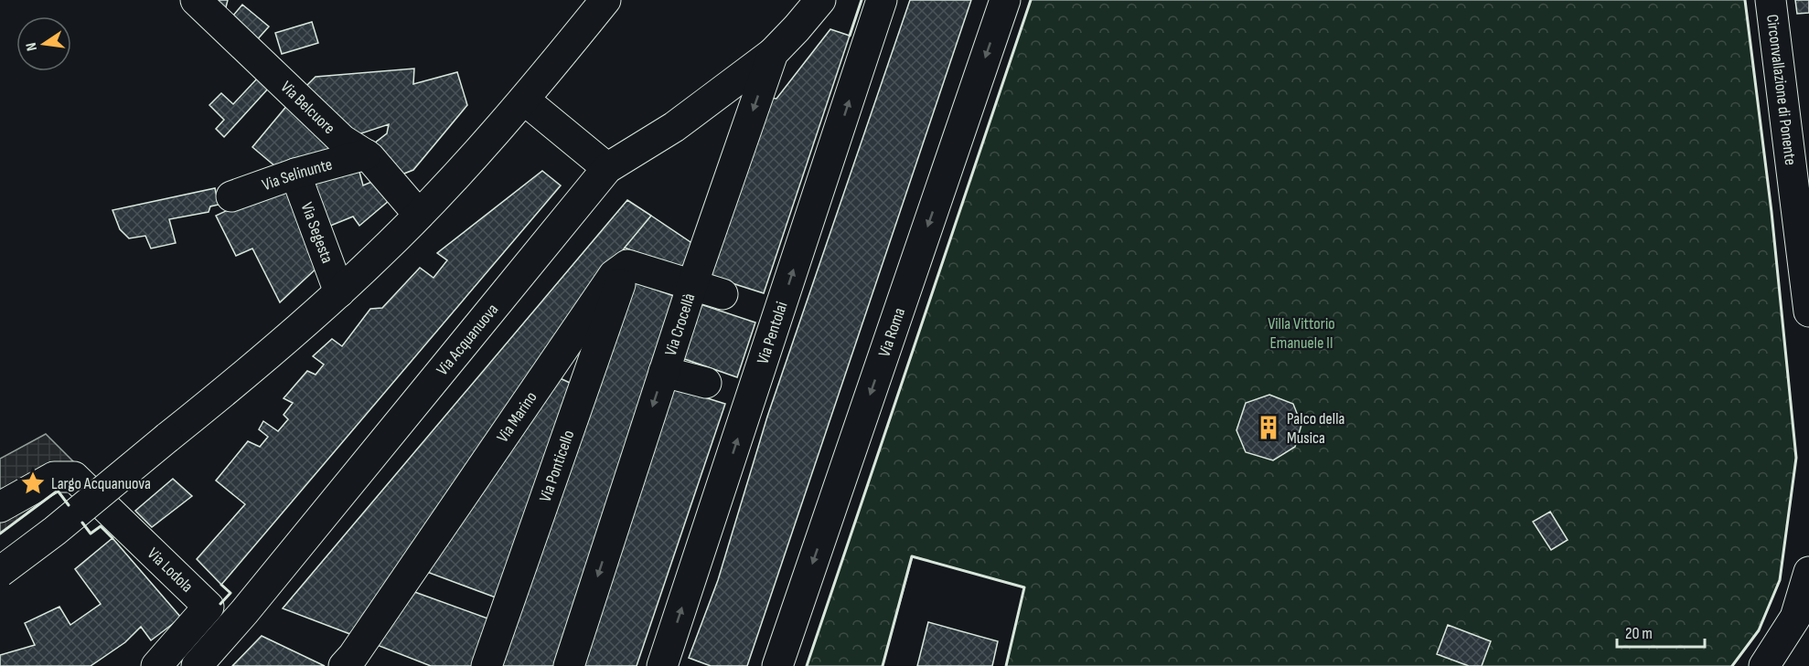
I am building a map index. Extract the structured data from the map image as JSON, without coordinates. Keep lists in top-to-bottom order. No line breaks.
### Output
{"streets":{"street":["Circonvallazione di Ponente","Via Belcuore","Via Selinunte","Via Segesta","Via Crocellà","Via Roma","Via Pentolai","Via Acquanuova","Via Marino","Via Ponticello","Via Lodola"]},"crossings":[["Via Belcuore","Via Selinunte"],["Via Selinunte","Via Segesta"],["Via Crocellà","Via Acquanuova"],["Via Marino","Via Ponticello"]],"one_way":["Via Roma","Via Pentolai"],"parks":["Villa Vittorio Emanuele II"],"places":{"building":["Palco della Musica"],"place":["Largo Acquanuova"]},"scale_bar":"20 m","north":"left"}
